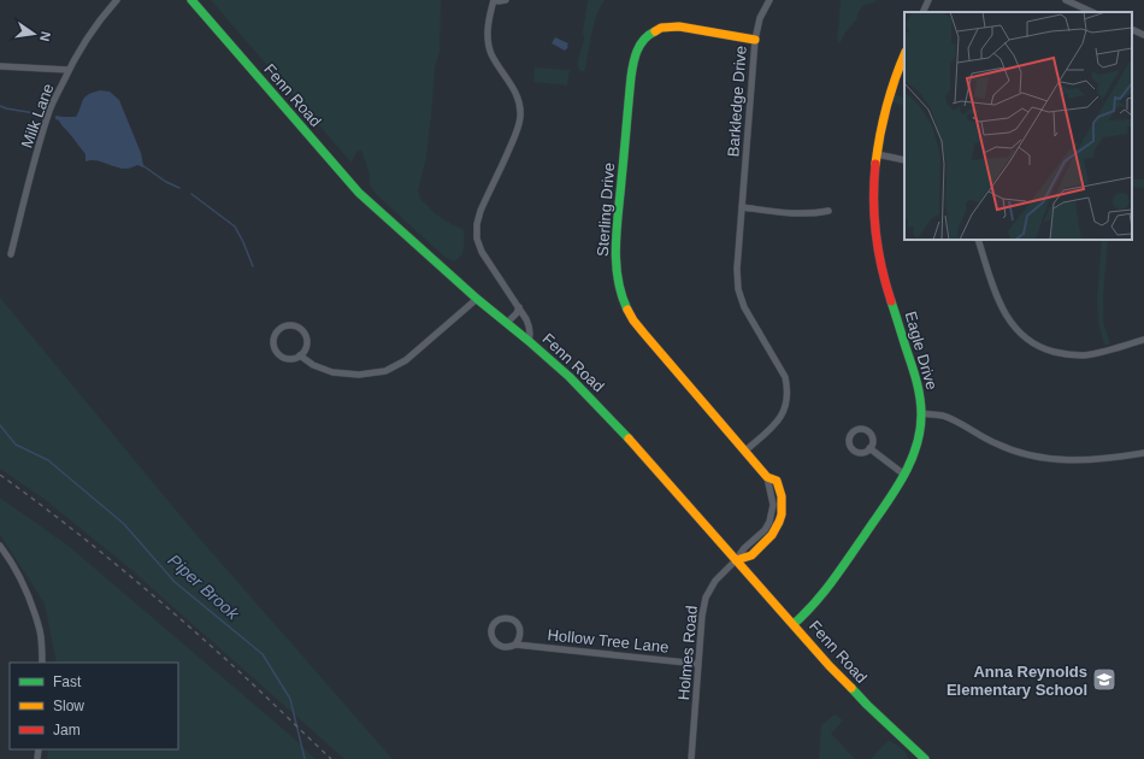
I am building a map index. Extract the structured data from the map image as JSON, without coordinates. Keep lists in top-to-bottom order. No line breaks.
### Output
{"streets":{"street":["Fenn Road","Barkledge Drive","Milk Lane","Sterling Drive","Eagle Drive","Hollow Tree Lane","Holmes Road"]},"crossings":[["Fenn Road","Sterling Drive"],["Fenn Road","Eagle Drive"],["Fenn Road","Holmes Road"],["Barkledge Drive","Sterling Drive"],["Sterling Drive","Holmes Road"],["Hollow Tree Lane","Holmes Road"]],"water":["Piper Brook"],"places":{"school or university":["Anna Reynolds Elementary School"]},"legend":["Fast","Slow","Jam"],"north":"right"}
